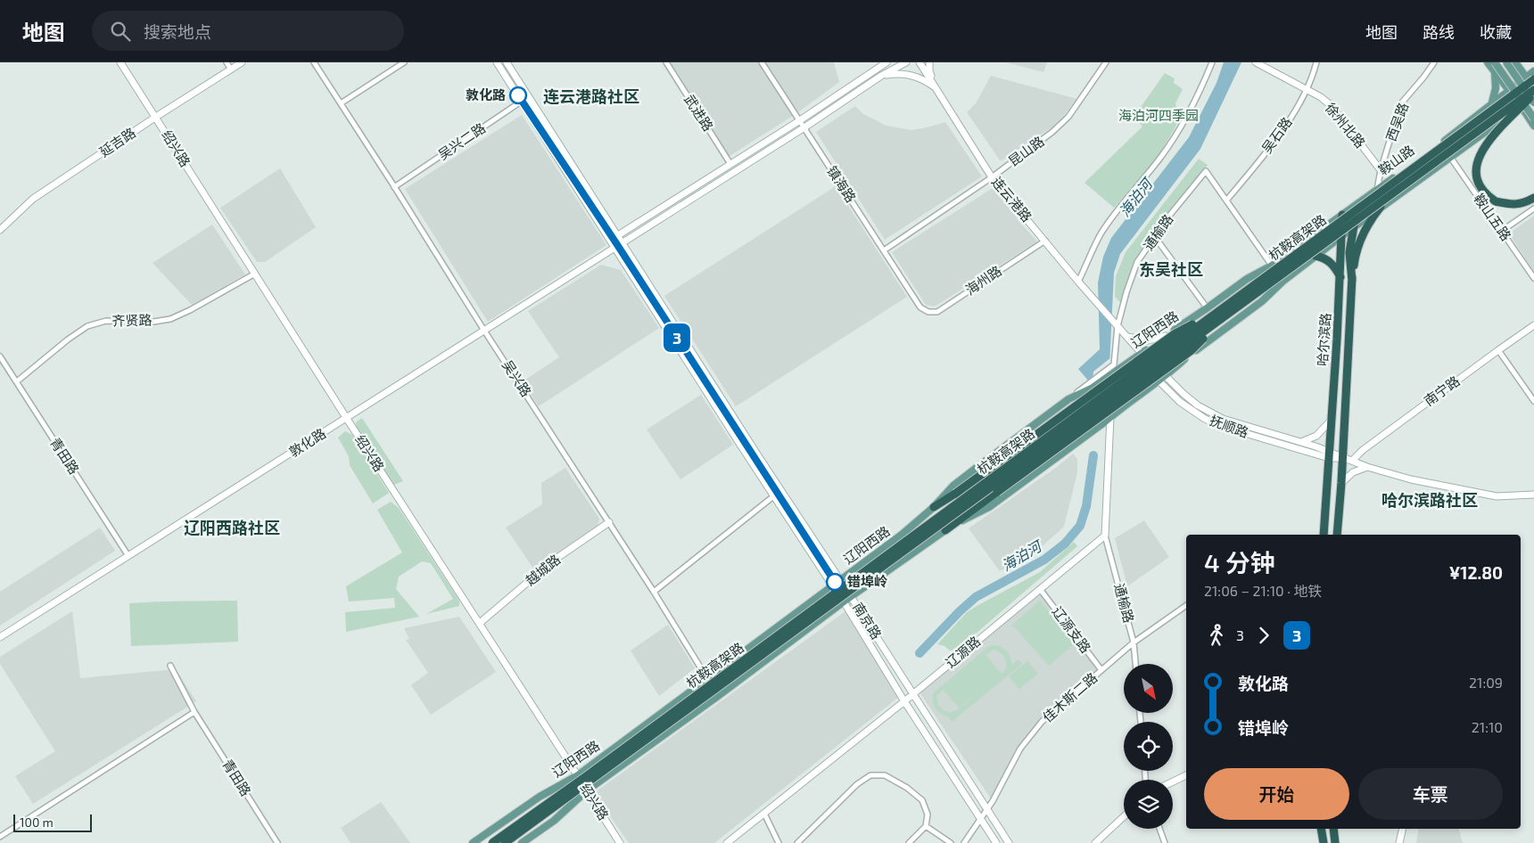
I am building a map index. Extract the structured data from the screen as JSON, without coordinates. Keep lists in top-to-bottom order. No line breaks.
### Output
{"streets":{"highway":["杭鞍高架路","哈尔滨路"],"main road":["徐州北路","延吉路","绍兴路","鞍山路","连云港路","辽阳西路","南宁路","抚顺路","敦化路","越城路","南京路","辽源路"],"street":["武进路","西吴路","吴石路","吴兴二路","昆山路","镇海路","鞍山五路","通榆路","海州路","齐贤路","吴兴路","青田路","辽源支路","佳木斯二路"]},"crossings":[["西吴路","徐州北路"],["西吴路","鞍山路"],["徐州北路","吴石路"],["吴石路","通榆路"],["吴兴二路","吴兴路"],["吴兴二路","南京路"],["延吉路","绍兴路"],["绍兴路","齐贤路"],["绍兴路","辽阳西路"],["绍兴路","敦化路"],["绍兴路","越城路"],["昆山路","镇海路"],["昆山路","连云港路"],["鞍山路","杭鞍高架路"],["鞍山路","辽阳西路"],["鞍山路","哈尔滨路"],["镇海路","海州路"],["镇海路","敦化路"],["连云港路","通榆路"],["连云港路","海州路"],["连云港路","抚顺路"],["通榆路","辽阳西路"],["通榆路","抚顺路"],["通榆路","辽源路"],["通榆路","佳木斯二路"],["齐贤路","青田路"],["辽阳西路","吴兴路"],["辽阳西路","抚顺路"],["辽阳西路","南京路"],["哈尔滨路","抚顺路"],["吴兴路","敦化路"],["吴兴路","越城路"],["南宁路","抚顺路"],["敦化路","青田路"],["敦化路","南京路"],["南京路","辽源路"],["南京路","佳木斯二路"],["辽源支路","辽源路"],["辽源支路","佳木斯二路"]],"districts":["连云港路社区","东吴社区","哈尔滨路社区","辽阳西路社区"],"water":["海泊河"],"parks":["海泊河四季园"],"places":["敦化路","错埠岭"],"lines":["metro line 3"],"scale_bar":"100 m","north":"bottom right","page":{"header":"地图","search":"搜索地点","nav":["地图","路线","收藏"],"on_map":"3","heading":["4 分钟","21:06 – 21:10 · 地铁","¥12.80"],"legs":["3","3"],"list":[{"name":"敦化路","value":"21:09"},{"name":"错埠岭","value":"21:10"}],"buttons":["开始","车票"],"scale":"100 m"}}
